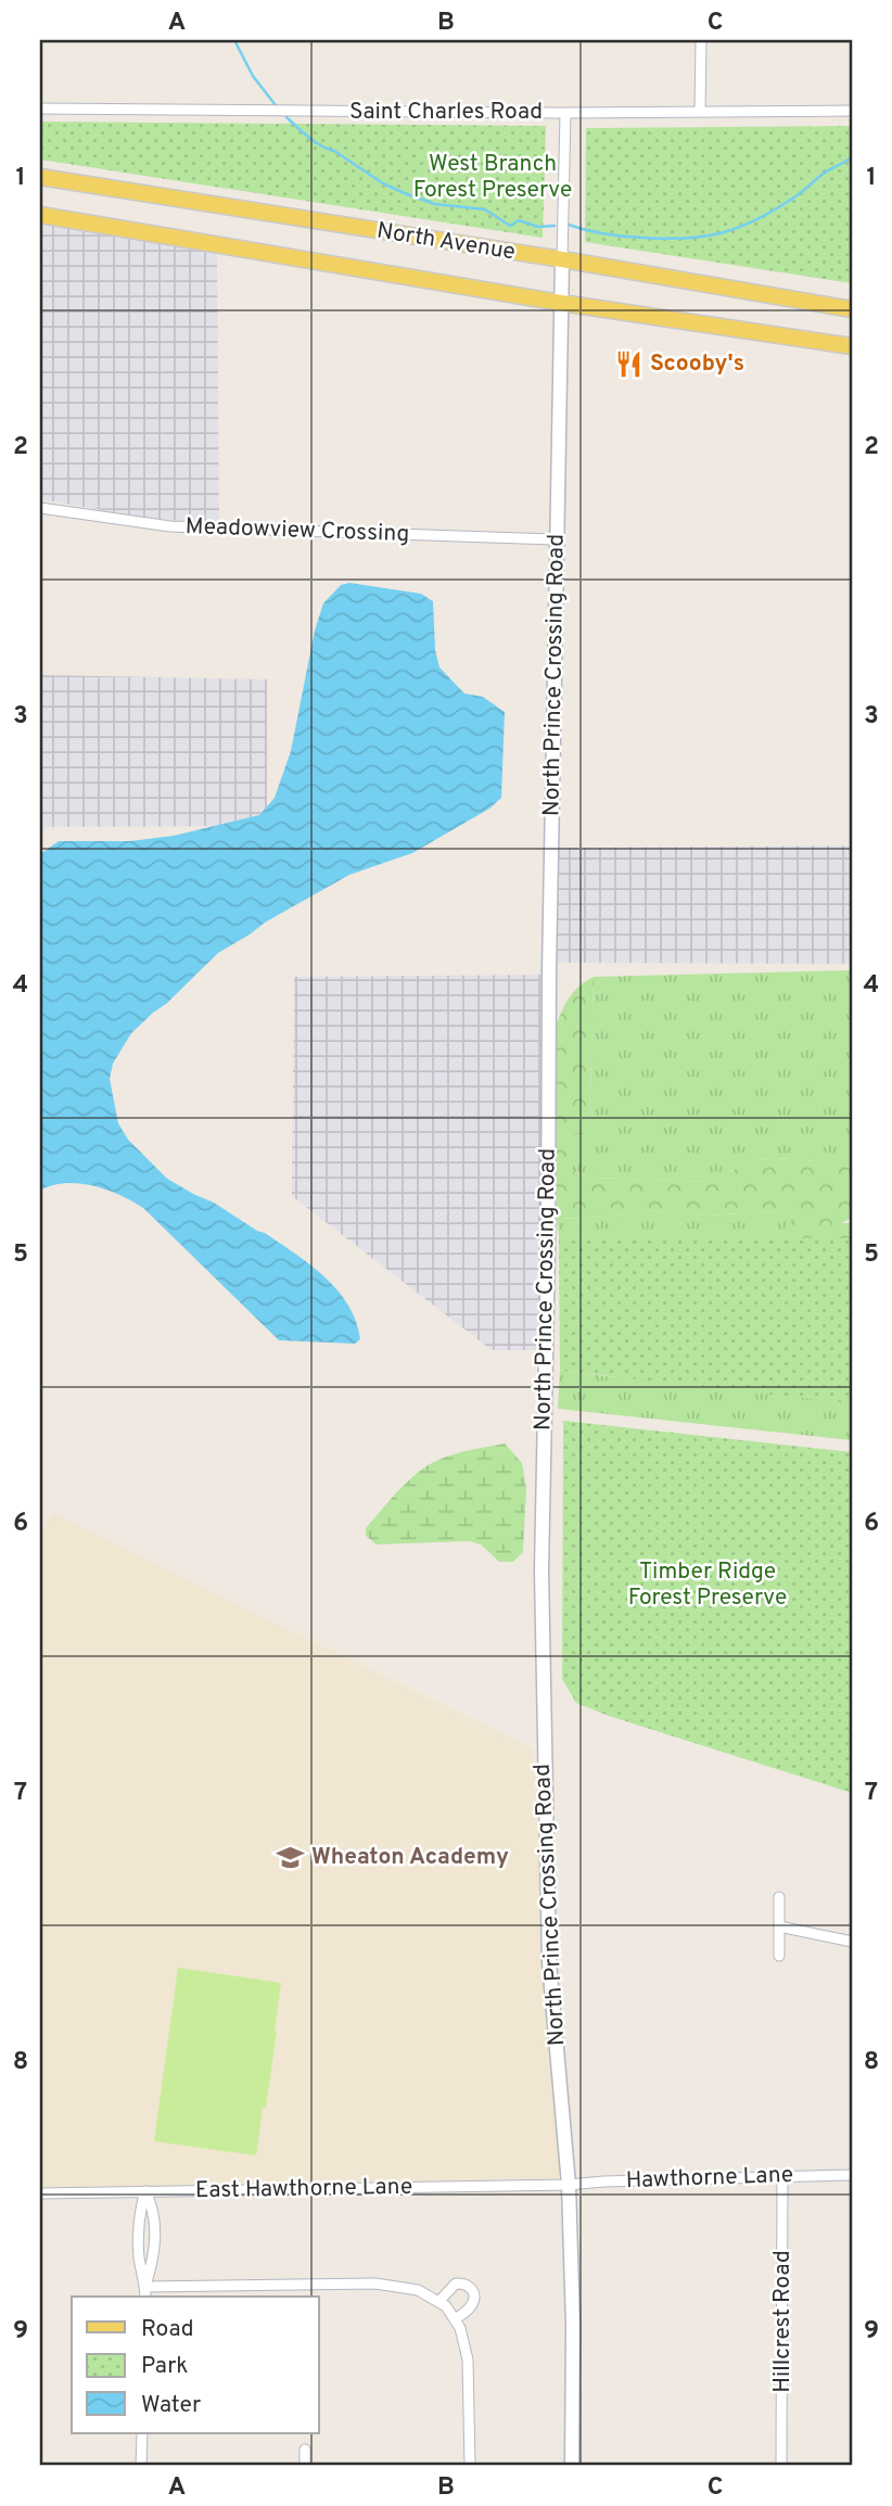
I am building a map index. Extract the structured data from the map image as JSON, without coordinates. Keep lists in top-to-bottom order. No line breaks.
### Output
{"streets":{"main road":["North Avenue"],"street":["Saint Charles Road","Meadowview Crossing","North Prince Crossing Road","Hawthorne Lane","East Hawthorne Lane","Hillcrest Road"]},"crossings":[["Saint Charles Road","North Prince Crossing Road"],["North Avenue","North Prince Crossing Road"],["Meadowview Crossing","North Prince Crossing Road"],["North Prince Crossing Road","Hawthorne Lane"],["North Prince Crossing Road","East Hawthorne Lane"],["Hawthorne Lane","East Hawthorne Lane"],["Hawthorne Lane","Hillcrest Road"]],"parks":["West Branch Forest Preserve","Timber Ridge Forest Preserve"],"places":{"restaurant":["Scooby's"],"school or university":["Wheaton Academy"]},"legend":["Road","Park","Water"],"grid":{"columns":["A","B","C"],"rows":["1","2","3","4","5","6","7","8","9"]}}
